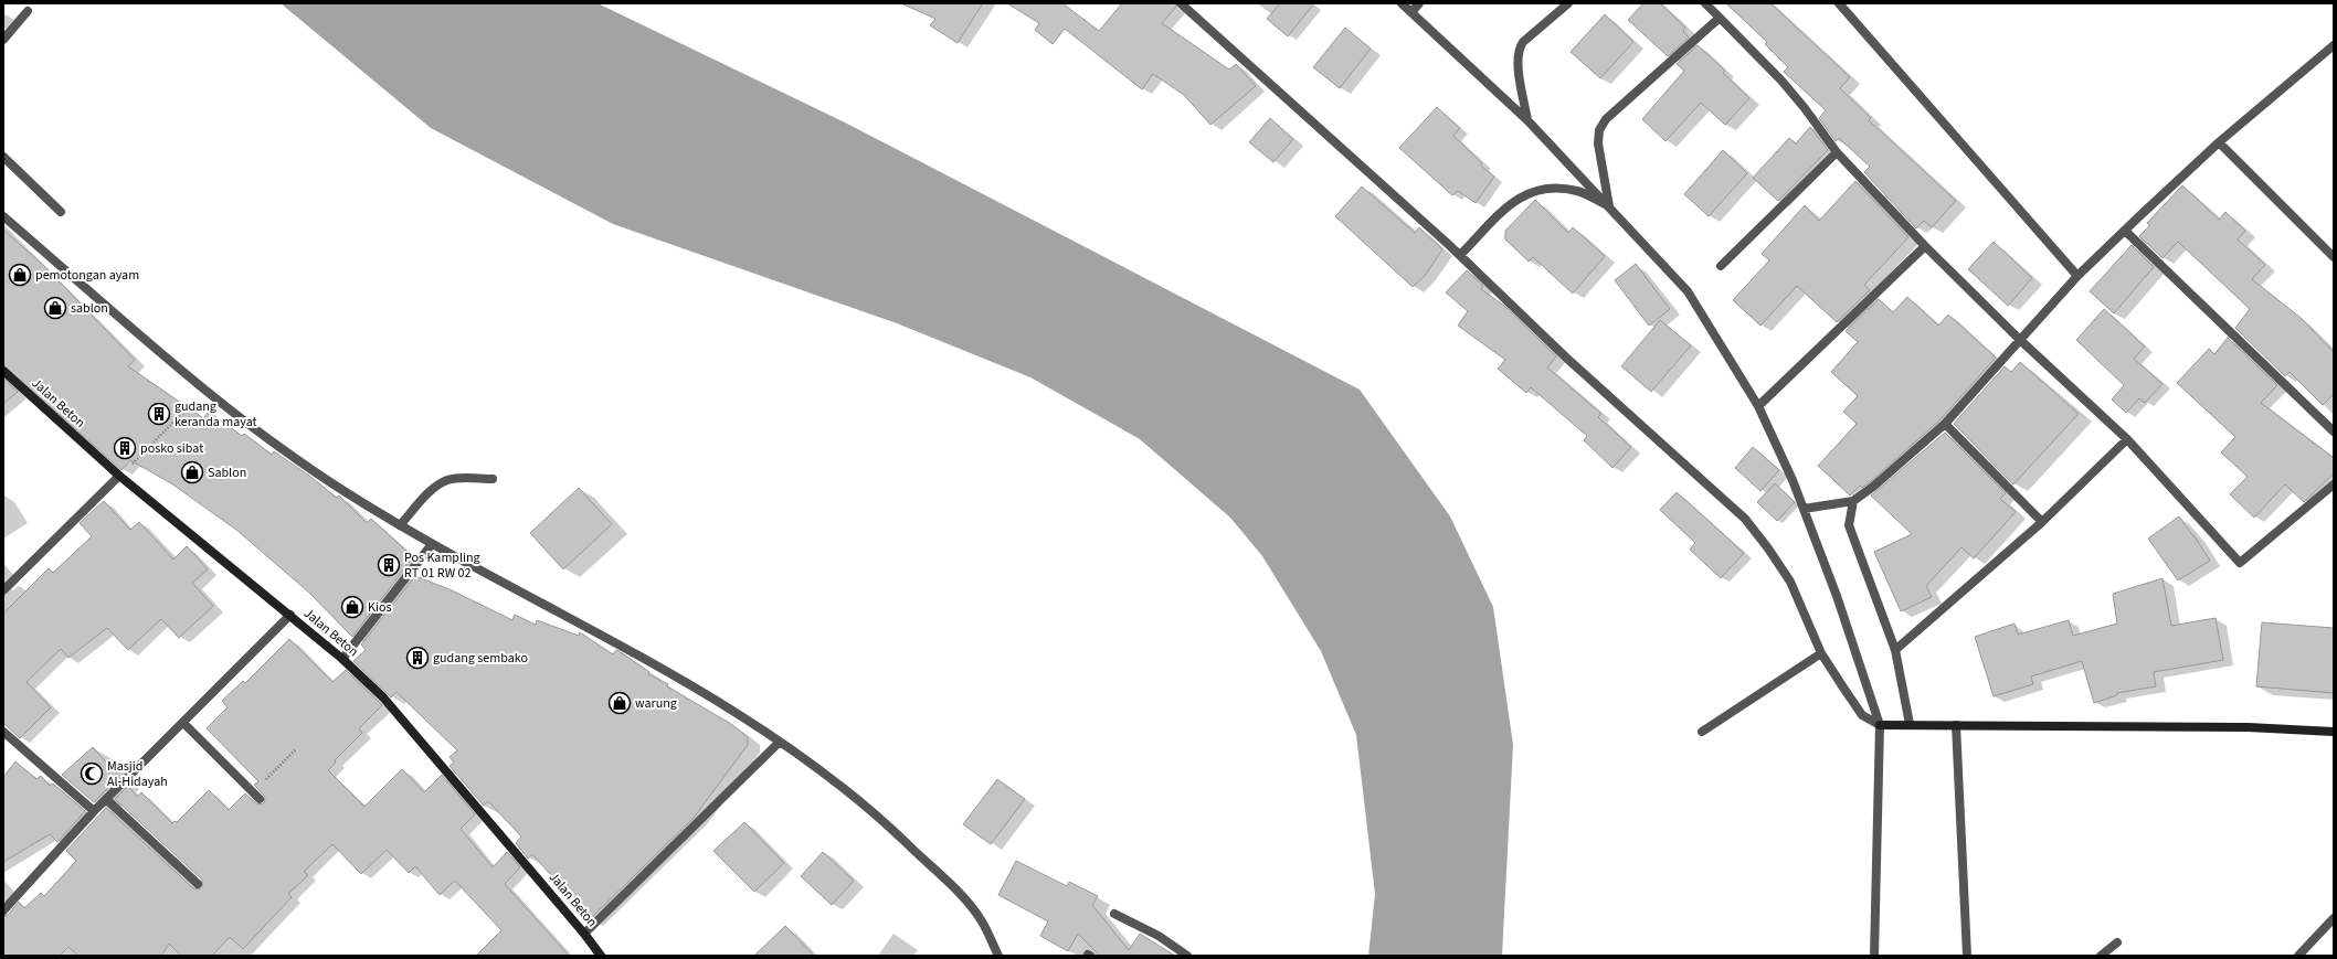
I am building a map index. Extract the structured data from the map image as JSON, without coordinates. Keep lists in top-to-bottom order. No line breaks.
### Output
{"streets":{"main road":["Jalan Beton"]},"places":{"shop":["pemotongan ayam","sablon","Sablon","Kios","warung"],"building":["gudang keranda mayat","posko sibat","Pos Kampling RT 01 RW 02","gudang sembako"],"mosque":["Masjid Al-Hidayah"]}}
